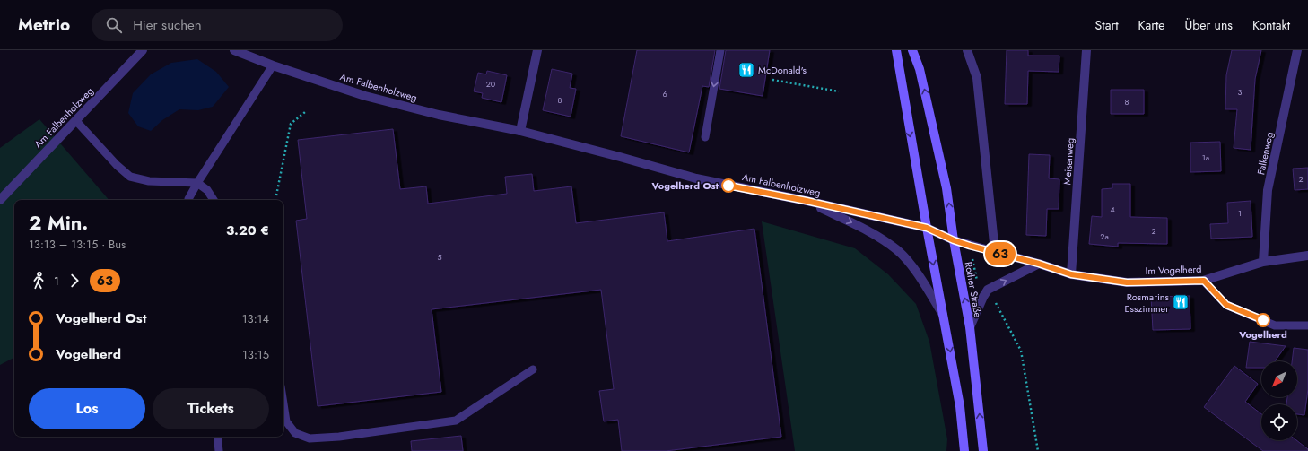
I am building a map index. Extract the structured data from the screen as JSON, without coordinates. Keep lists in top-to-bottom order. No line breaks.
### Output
{"streets":{"main road":["Rother Straße"],"street":["Am Falbenholzweg","Falkenweg","Meisenweg","Im Vogelherd"]},"crossings":[["Am Falbenholzweg","Im Vogelherd"],["Am Falbenholzweg","Rother Straße"],["Falkenweg","Im Vogelherd"],["Meisenweg","Im Vogelherd"],["Im Vogelherd","Rother Straße"]],"places":{"restaurant":["McDonald's","Rosmarins Esszimmer"],"other":["Vogelherd Ost","Vogelherd"]},"lines":["bus line 63"],"house_numbers":["20","3","6","8","8","1a","2","4","1","2","2a","5"],"north":"bottom left","page":{"header":"Metrio","search":"Hier suchen","nav":["Start","Karte","Über uns","Kontakt"],"on_map":"63","heading":["2 Min.","13:13 – 13:15 · Bus","3.20 €"],"legs":["1","63"],"list":[{"name":"Vogelherd Ost","value":"13:14"},{"name":"Vogelherd","value":"13:15"}],"buttons":["Los","Tickets"]}}
